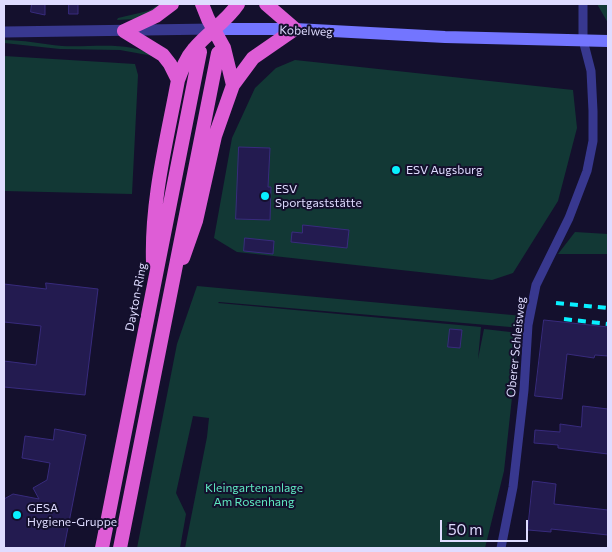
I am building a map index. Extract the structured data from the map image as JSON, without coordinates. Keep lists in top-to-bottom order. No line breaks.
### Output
{"streets":{"highway":["Dayton-Ring"],"main road":["Kobelweg"],"street":["Oberer Schleisweg"]},"crossings":[["Kobelweg","Oberer Schleisweg"]],"parks":["Kleingartenanlage Am Rosenhang"],"places":["ESV Augsburg","ESV Sportgaststätte","GESA Hygiene-Gruppe"],"scale_bar":"50 m"}
